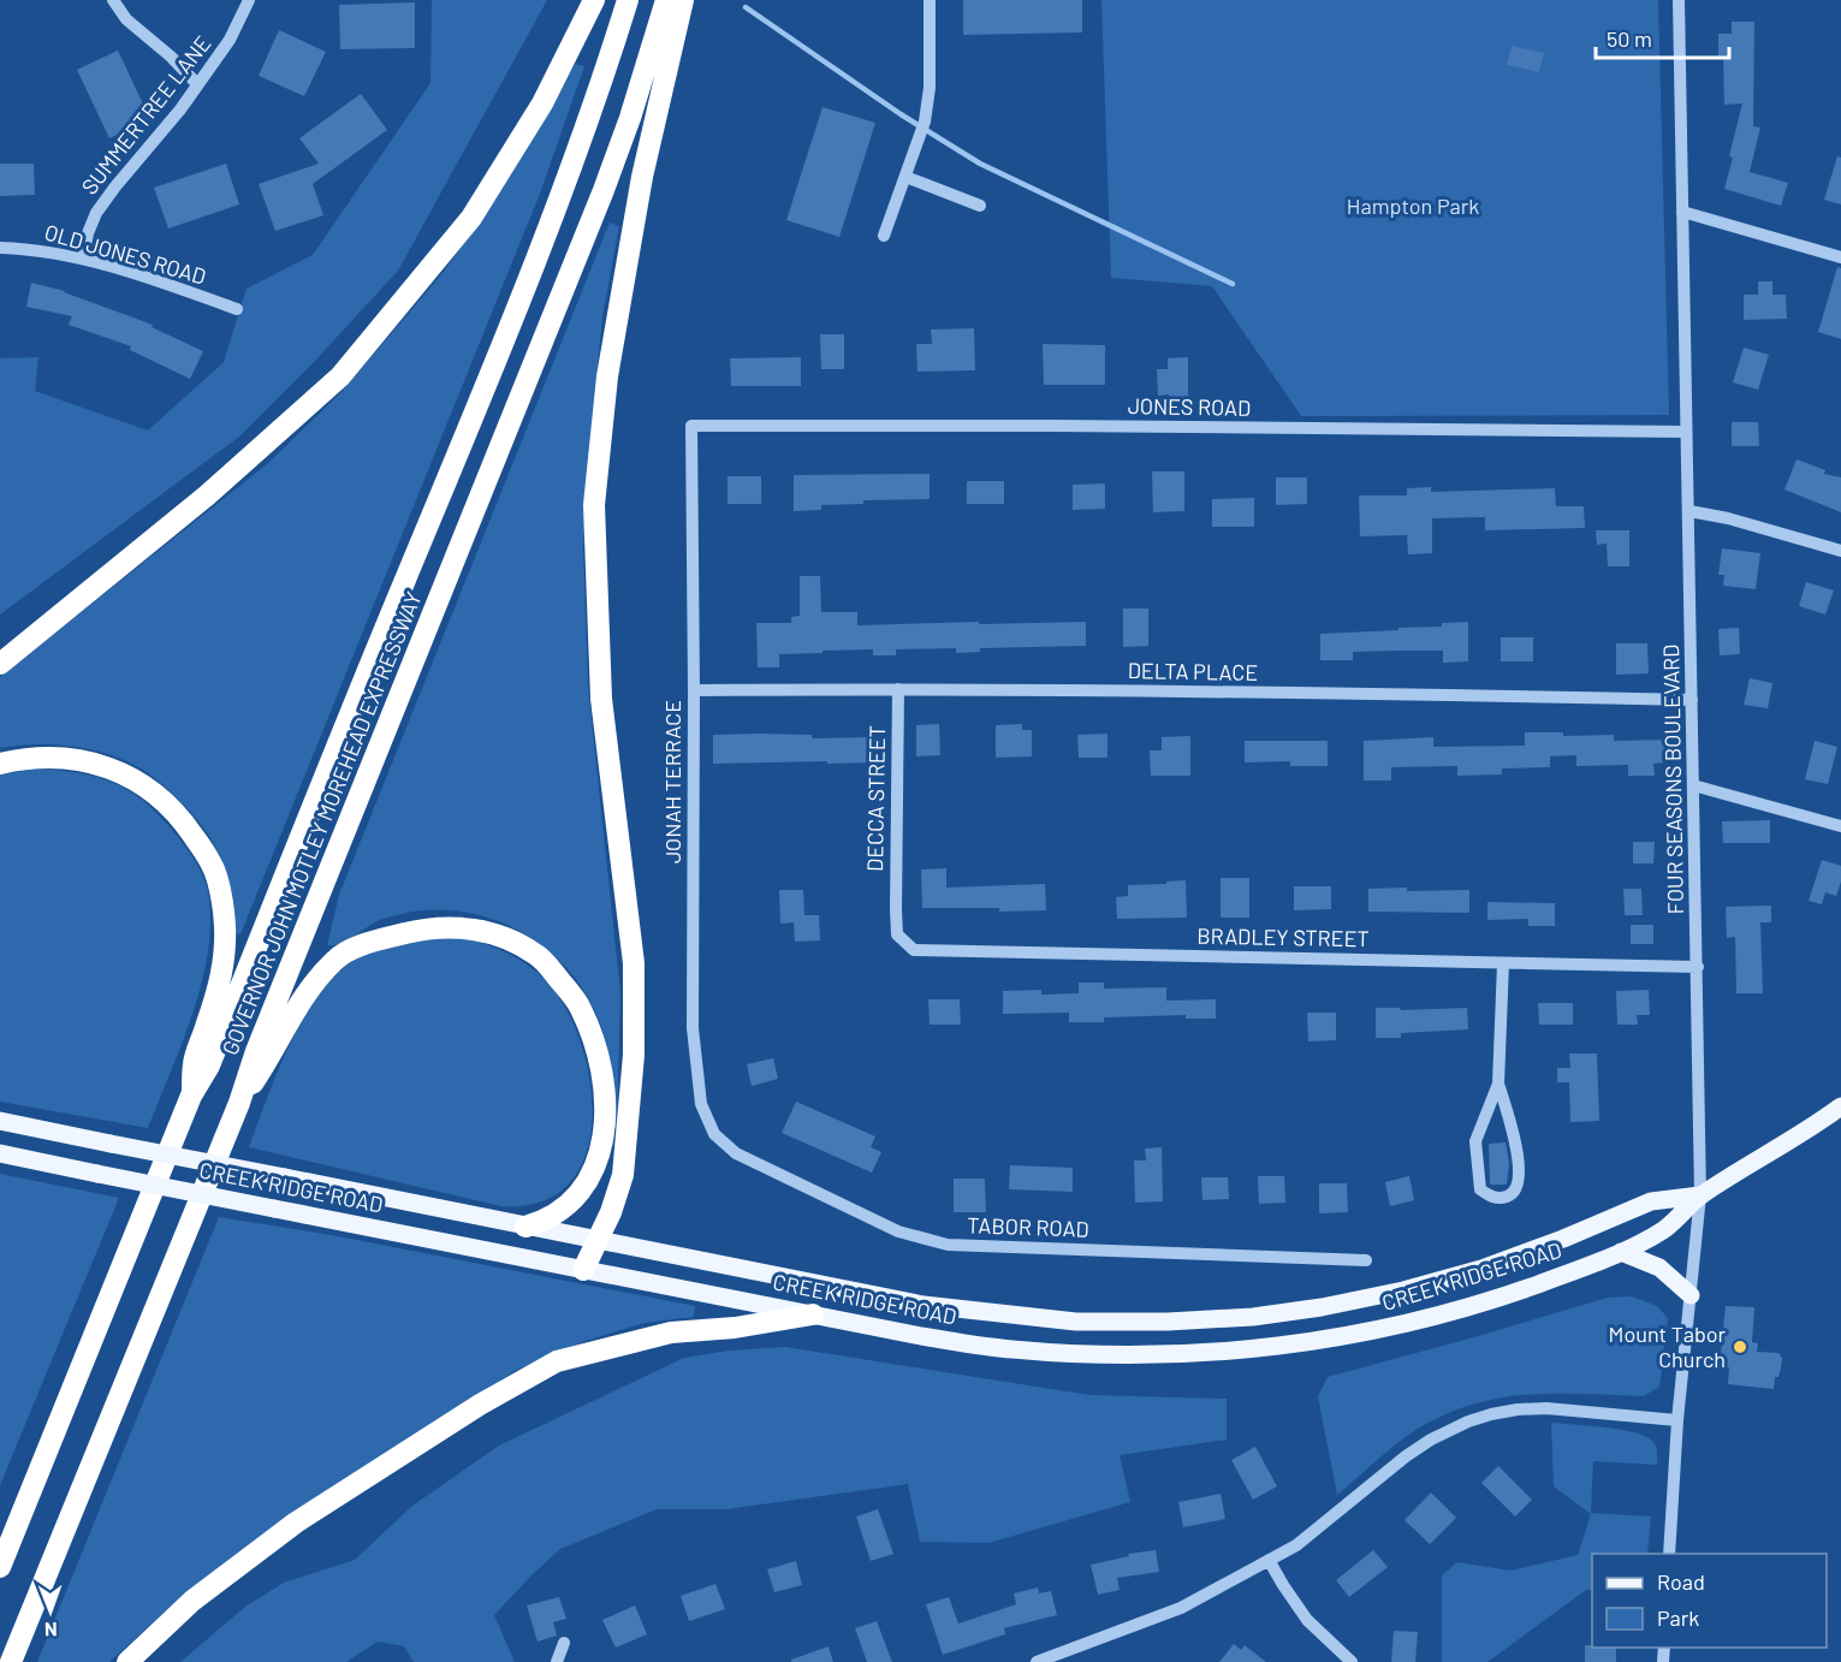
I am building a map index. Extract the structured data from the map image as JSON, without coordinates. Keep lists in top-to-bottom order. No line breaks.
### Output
{"streets":{"highway":["GOVERNOR JOHN MOTLEY MOREHEAD EXPRESSWAY"],"main road":["CREEK RIDGE ROAD"],"street":["SUMMERTREE LANE","OLD JONES ROAD","JONES ROAD","DELTA PLACE","FOUR SEASONS BOULEVARD","JONAH TERRACE","DECCA STREET","BRADLEY STREET","TABOR ROAD"]},"crossings":[["SUMMERTREE LANE","OLD JONES ROAD"],["JONES ROAD","FOUR SEASONS BOULEVARD"],["JONES ROAD","JONAH TERRACE"],["DELTA PLACE","FOUR SEASONS BOULEVARD"],["DELTA PLACE","JONAH TERRACE"],["DELTA PLACE","DECCA STREET"],["FOUR SEASONS BOULEVARD","BRADLEY STREET"],["FOUR SEASONS BOULEVARD","CREEK RIDGE ROAD"],["JONAH TERRACE","TABOR ROAD"],["DECCA STREET","BRADLEY STREET"]],"parks":["Hampton Park"],"places":["Mount Tabor Church"],"legend":["Road","Park"],"scale_bar":"50 m","north":"bottom"}
